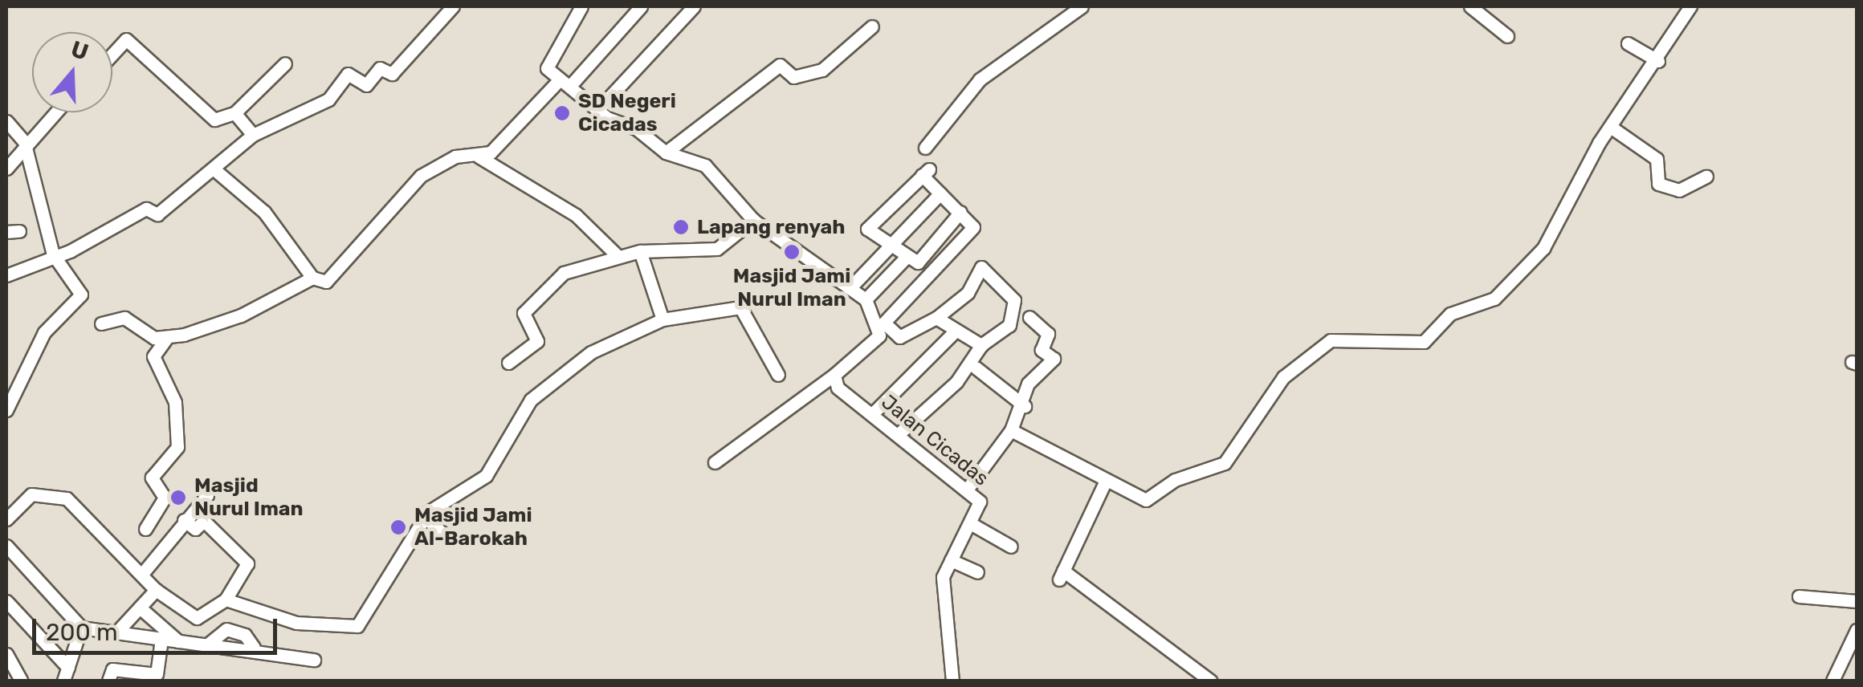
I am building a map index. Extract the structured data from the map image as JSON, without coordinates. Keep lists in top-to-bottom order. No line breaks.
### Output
{"streets":{"street":["Jalan Cicadas"]},"places":["SD Negeri Cicadas","Lapang renyah","Masjid Jami Nurul Iman","Masjid Nurul Iman","Masjid Jami Al-Barokah"],"scale_bar":"200 m","north":"top"}
